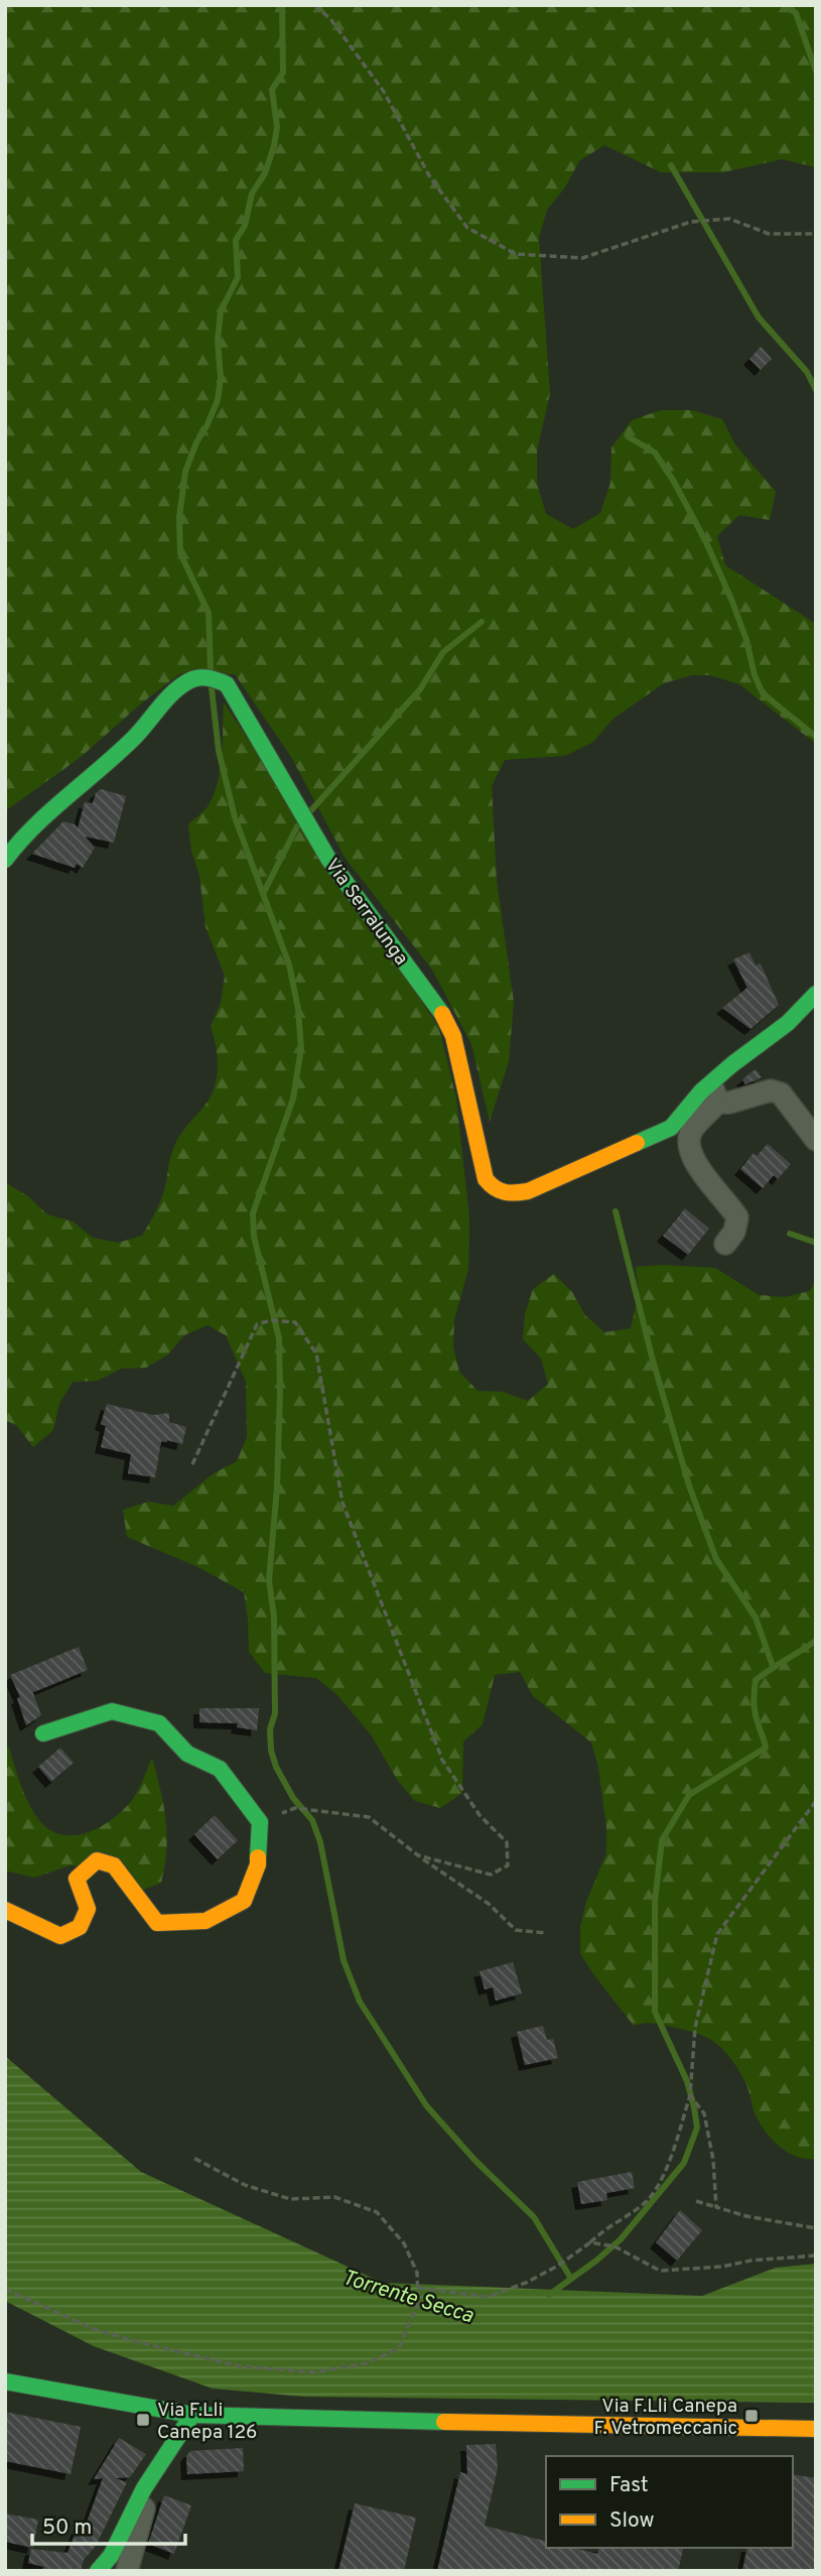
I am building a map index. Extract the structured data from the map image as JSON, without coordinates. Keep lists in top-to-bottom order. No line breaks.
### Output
{"streets":{"street":["Via Serralunga"]},"water":["Torrente Secca"],"places":{"transit":["Via F.Lli Canepa F. Vetromeccanic","Via F.Lli Canepa 126"]},"legend":["Fast","Slow"],"scale_bar":"50 m"}
